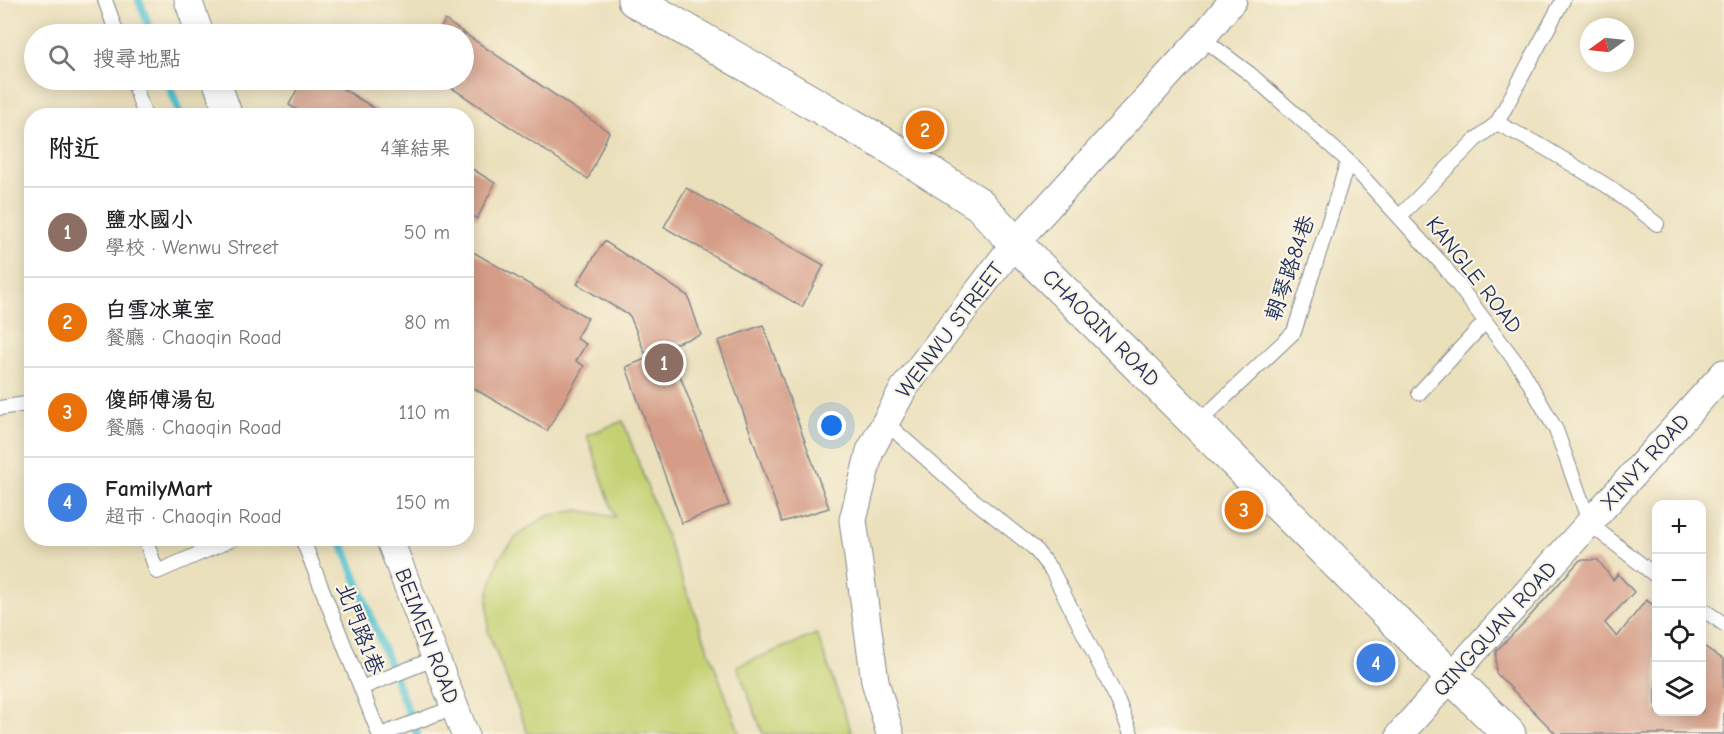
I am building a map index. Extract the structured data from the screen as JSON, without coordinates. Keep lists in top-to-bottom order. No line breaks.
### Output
{"streets":{"street":["CHAOQIN ROAD","WENWU STREET","XINYI ROAD","QINGQUAN ROAD","BEIMEN ROAD"],"lane":["朝琴路84巷","KANGLE ROAD","北門路1巷"]},"crossings":[["朝琴路84巷","KANGLE ROAD"],["朝琴路84巷","CHAOQIN ROAD"],["KANGLE ROAD","WENWU STREET"],["KANGLE ROAD","XINYI ROAD"],["KANGLE ROAD","QINGQUAN ROAD"],["CHAOQIN ROAD","WENWU STREET"],["CHAOQIN ROAD","QINGQUAN ROAD"],["XINYI ROAD","QINGQUAN ROAD"]],"north":"left","page":{"search":"搜尋地點","pins":["2","1","3","4"],"heading":["附近","4筆結果"],"list":[{"mark":"1","name":"鹽水國小","note":"學校 · Wenwu Street","value":"50 m"},{"mark":"2","name":"白雪冰菓室","note":"餐廳 · Chaoqin Road","value":"80 m"},{"mark":"3","name":"傻師傅湯包","note":"餐廳 · Chaoqin Road","value":"110 m"},{"mark":"4","name":"FamilyMart","note":"超市 · Chaoqin Road","value":"150 m"}],"map_buttons":["+","−"]}}
